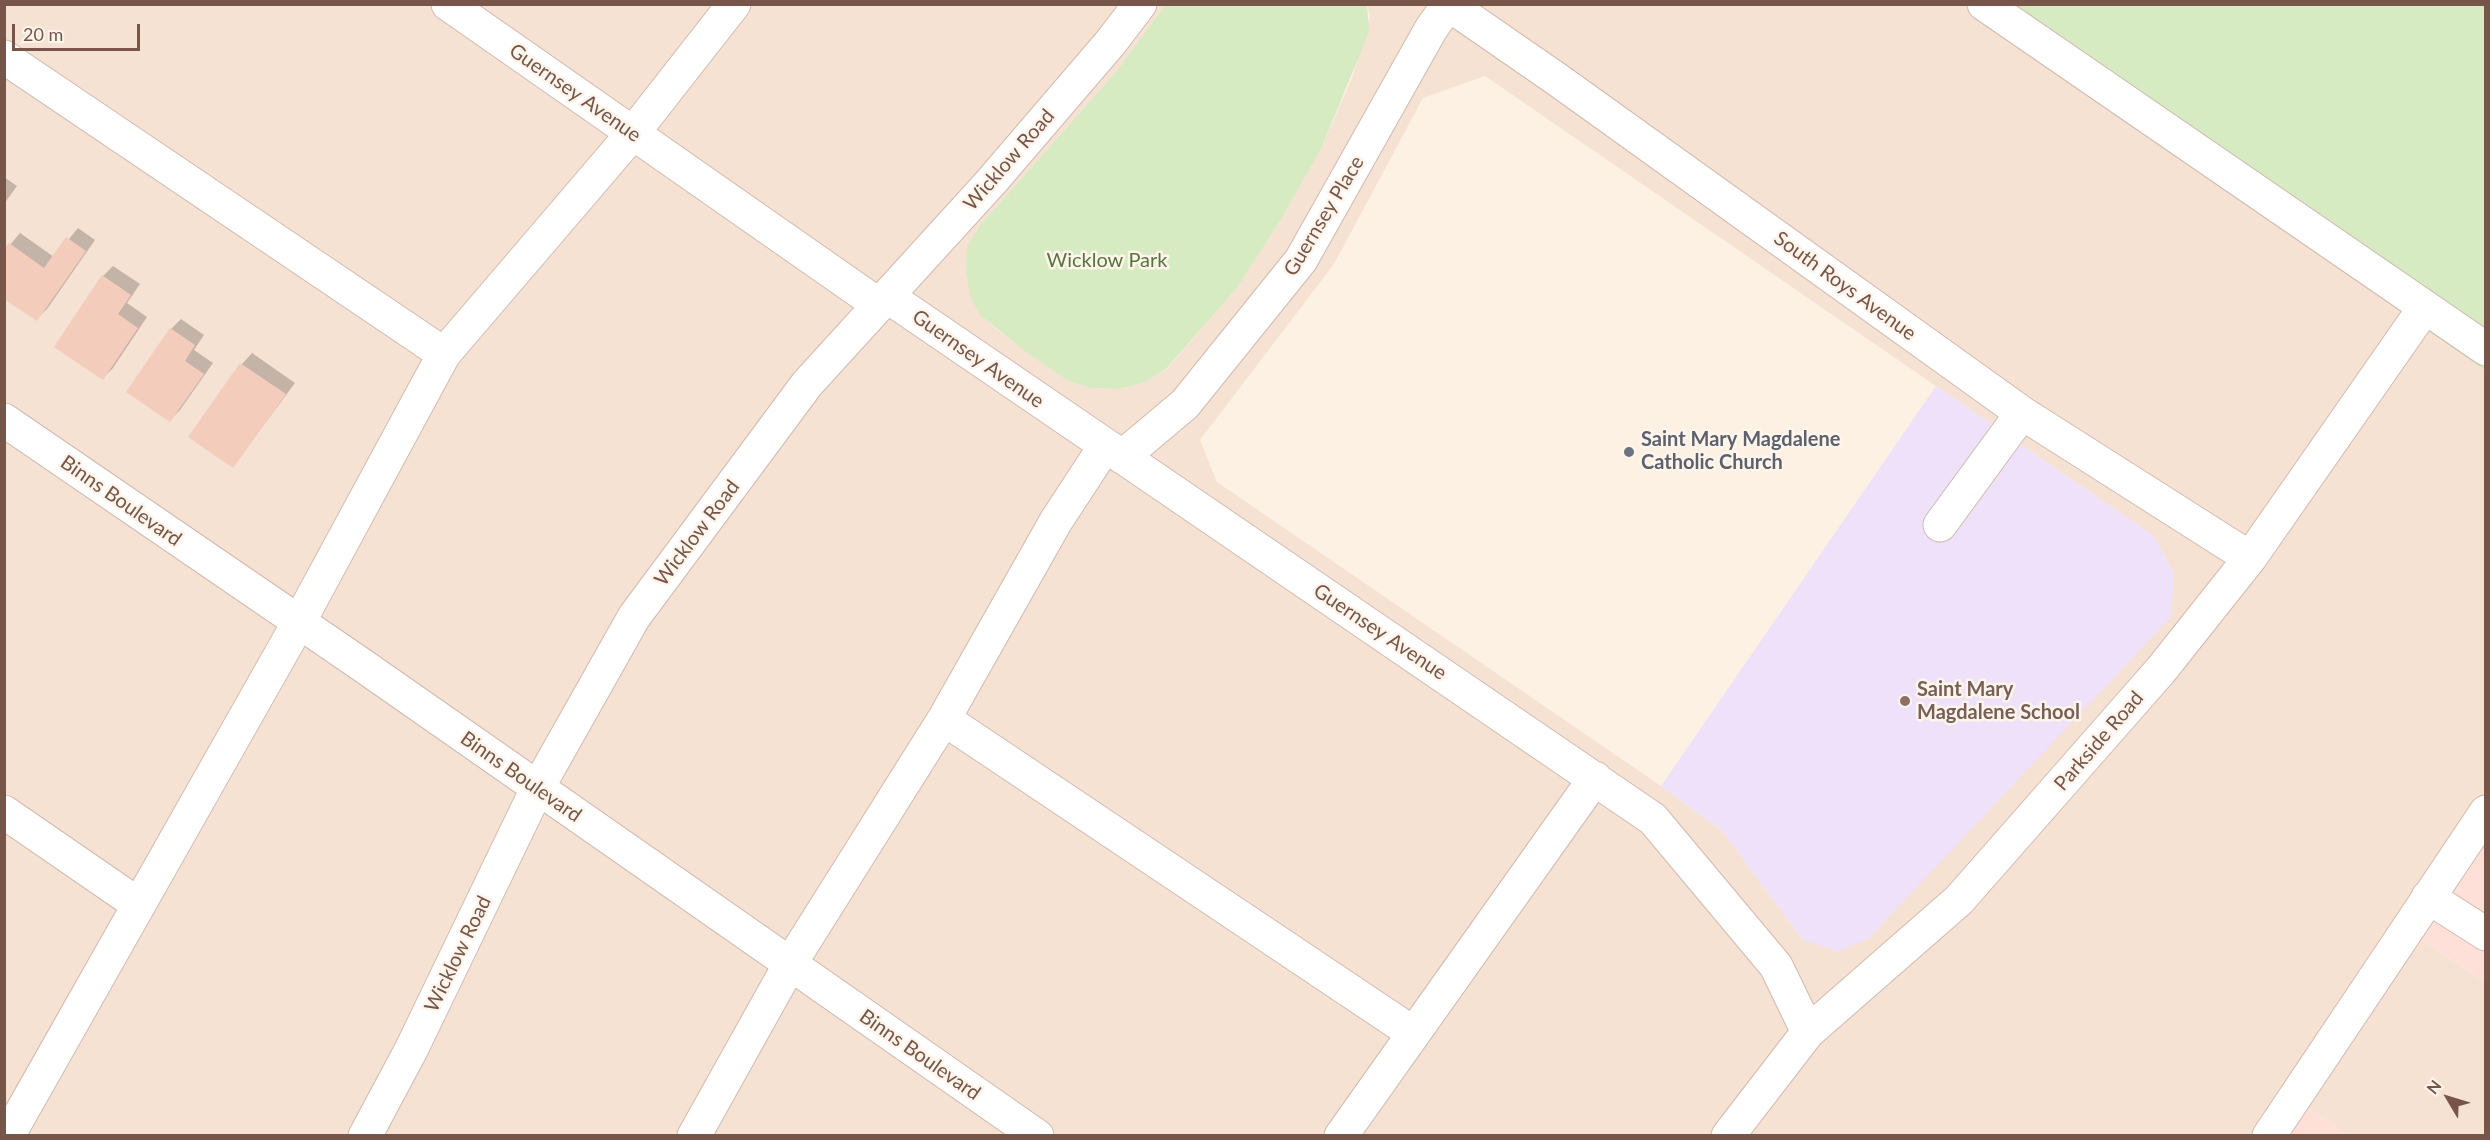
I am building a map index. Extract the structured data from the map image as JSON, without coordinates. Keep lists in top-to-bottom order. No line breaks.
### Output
{"streets":{"street":["Guernsey Avenue","Wicklow Road","Guernsey Place","South Roys Avenue","Binns Boulevard","Parkside Road"]},"crossings":[["Guernsey Avenue","Wicklow Road"],["Guernsey Avenue","Guernsey Place"],["Guernsey Avenue","Parkside Road"],["Wicklow Road","Binns Boulevard"],["Guernsey Place","South Roys Avenue"],["Guernsey Place","Binns Boulevard"],["South Roys Avenue","Parkside Road"]],"parks":["Wicklow Park"],"places":["Saint Mary Magdalene Catholic Church","Saint Mary Magdalene School"],"scale_bar":"20 m","north":"top left"}
